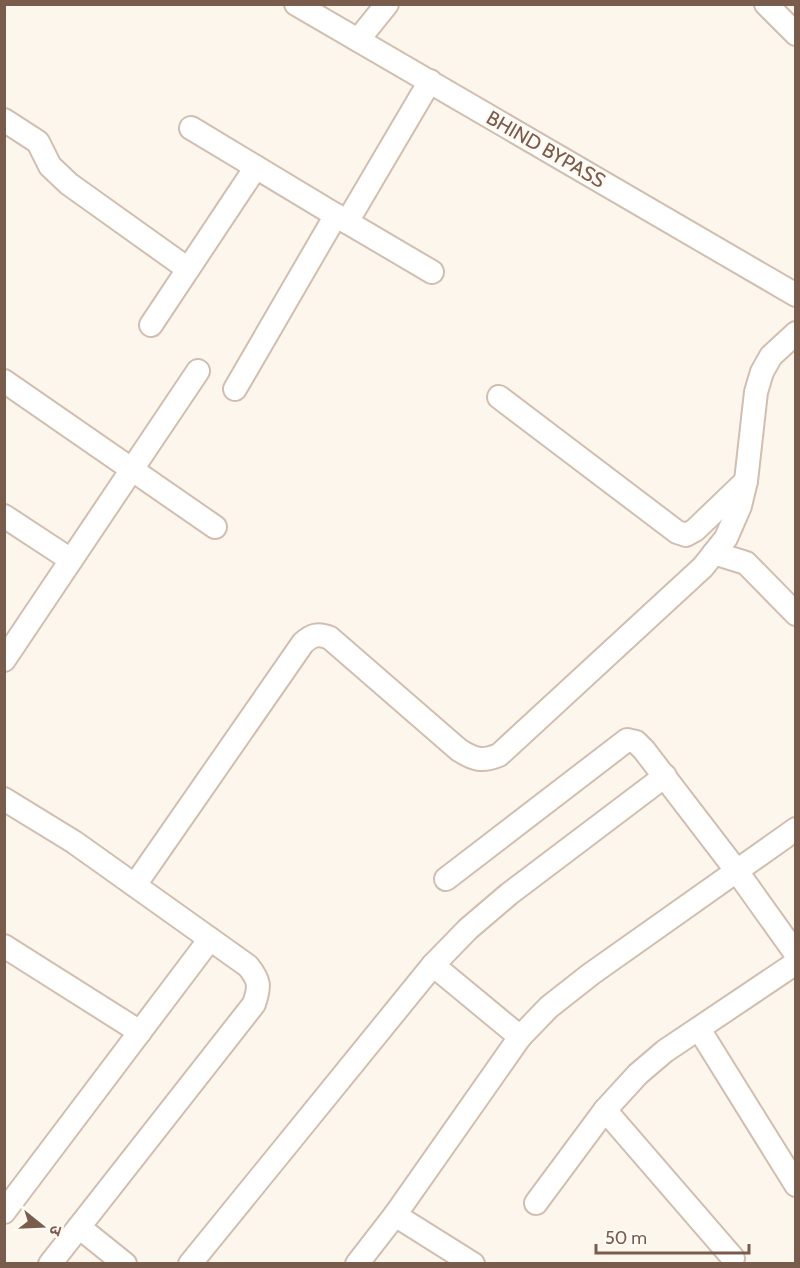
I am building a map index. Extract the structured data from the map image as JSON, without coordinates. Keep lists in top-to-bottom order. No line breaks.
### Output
{"streets":{"street":["BHIND BYPASS"]},"scale_bar":"50 m","north":"right"}
